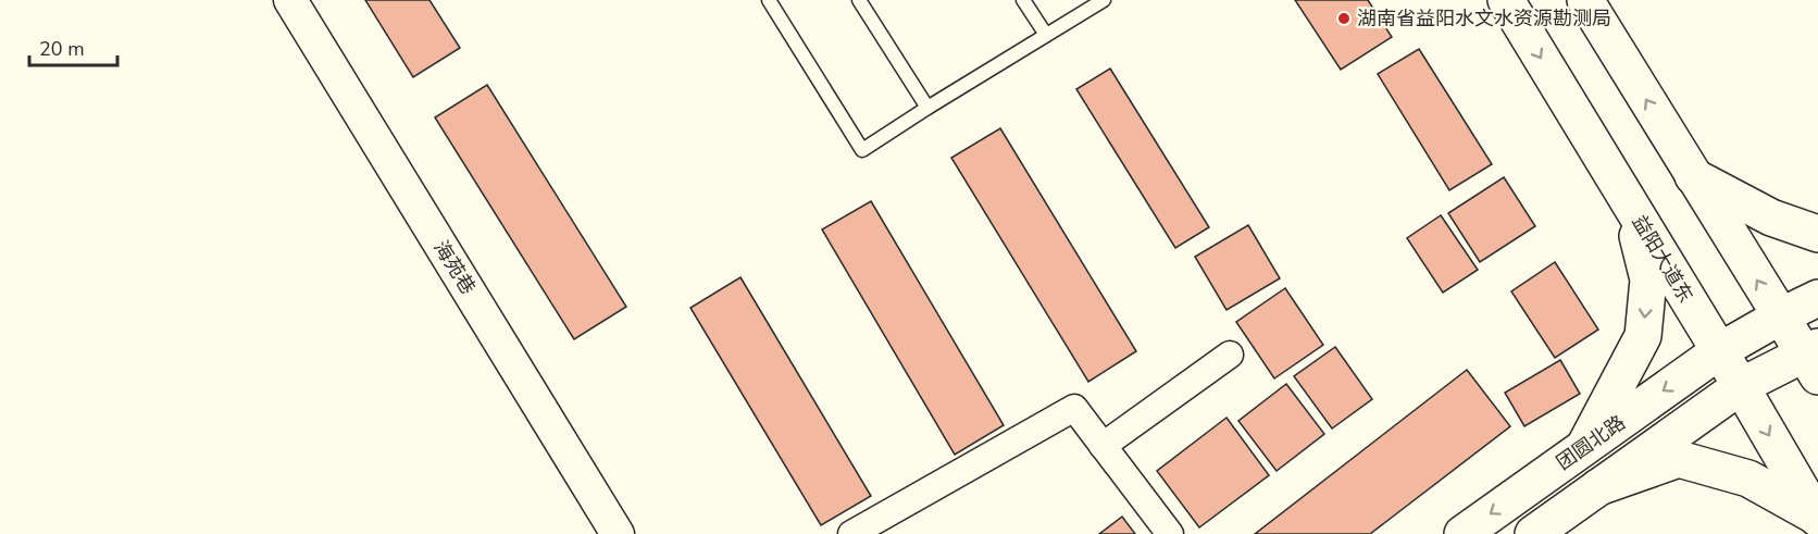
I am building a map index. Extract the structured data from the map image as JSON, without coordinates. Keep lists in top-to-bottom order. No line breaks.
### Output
{"streets":{"main road":["益阳大道东","团圆北路"],"street":["海苑巷"]},"crossings":[["益阳大道东","团圆北路"]],"places":["湖南省益阳水文水资源勘测局"],"scale_bar":"20 m"}
